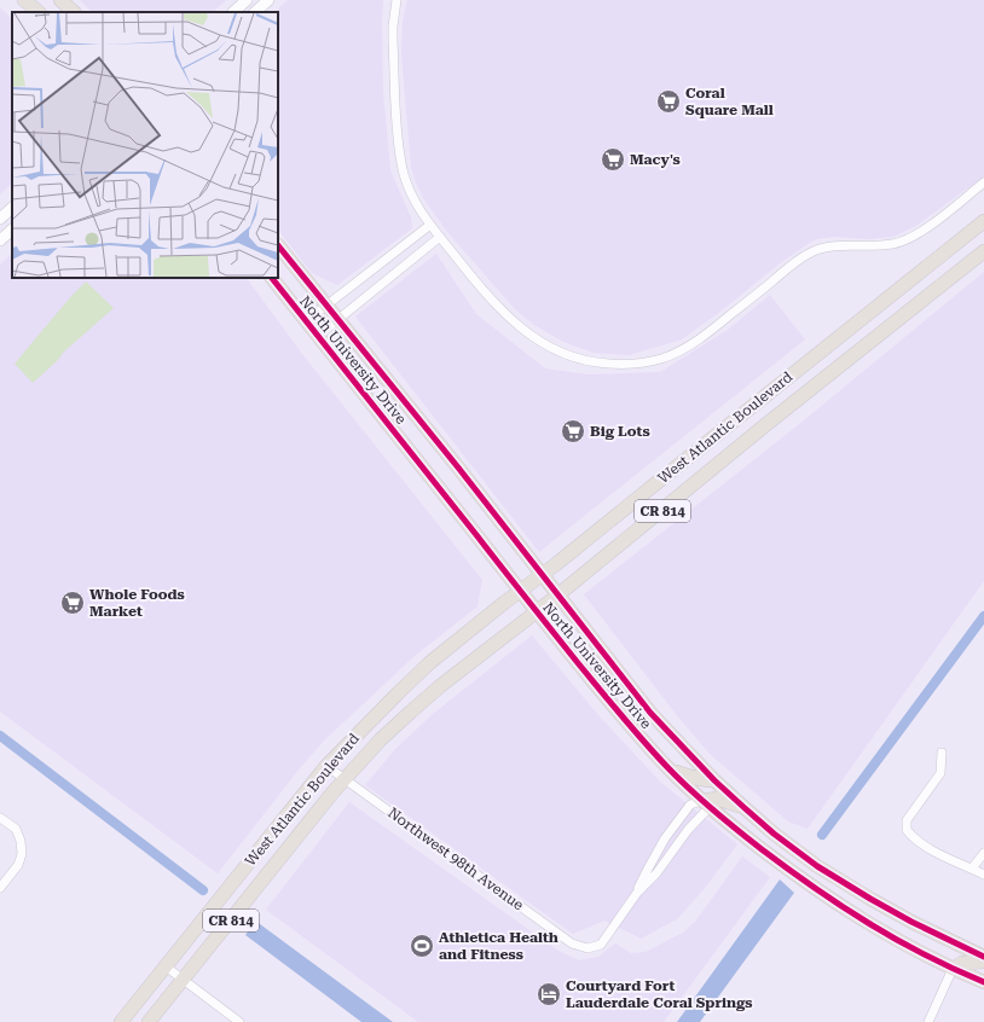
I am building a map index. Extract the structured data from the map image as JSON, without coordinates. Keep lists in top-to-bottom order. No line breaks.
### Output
{"streets":{"main road":["North University Drive","West Atlantic Boulevard","CR 814"],"street":["Northwest 98th Avenue"]},"crossings":[["North University Drive","West Atlantic Boulevard"],["West Atlantic Boulevard","Northwest 98th Avenue"]],"places":{"supermarket":["Coral Square Mall","Macy's","Big Lots","Whole Foods Market"],"sports":["Athletica Health and Fitness"],"hotel":["Courtyard Fort Lauderdale Coral Springs"]}}
